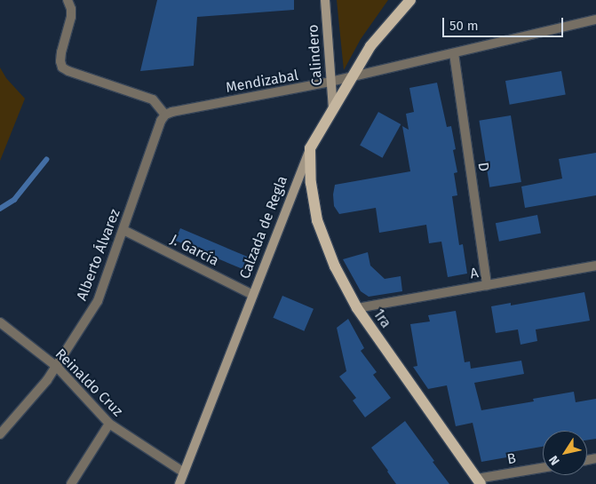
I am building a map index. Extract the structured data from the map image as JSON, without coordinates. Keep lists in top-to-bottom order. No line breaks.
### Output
{"streets":{"main road":["Calindero","Calzada de Regla","1ra"],"street":["Mendizabal","D","J. García","Alberto Álvarez","A","Reinaldo Cruz","B"]},"crossings":[["Calindero","Mendizabal"],["Calindero","Calzada de Regla"],["Mendizabal","D"],["Mendizabal","Calzada de Regla"],["Mendizabal","Alberto Álvarez"],["D","A"],["Calzada de Regla","J. García"],["Calzada de Regla","1ra"],["Calzada de Regla","Reinaldo Cruz"],["J. García","Alberto Álvarez"],["Alberto Álvarez","Reinaldo Cruz"],["A","1ra"],["1ra","B"]],"scale_bar":"50 m","north":"bottom left"}
